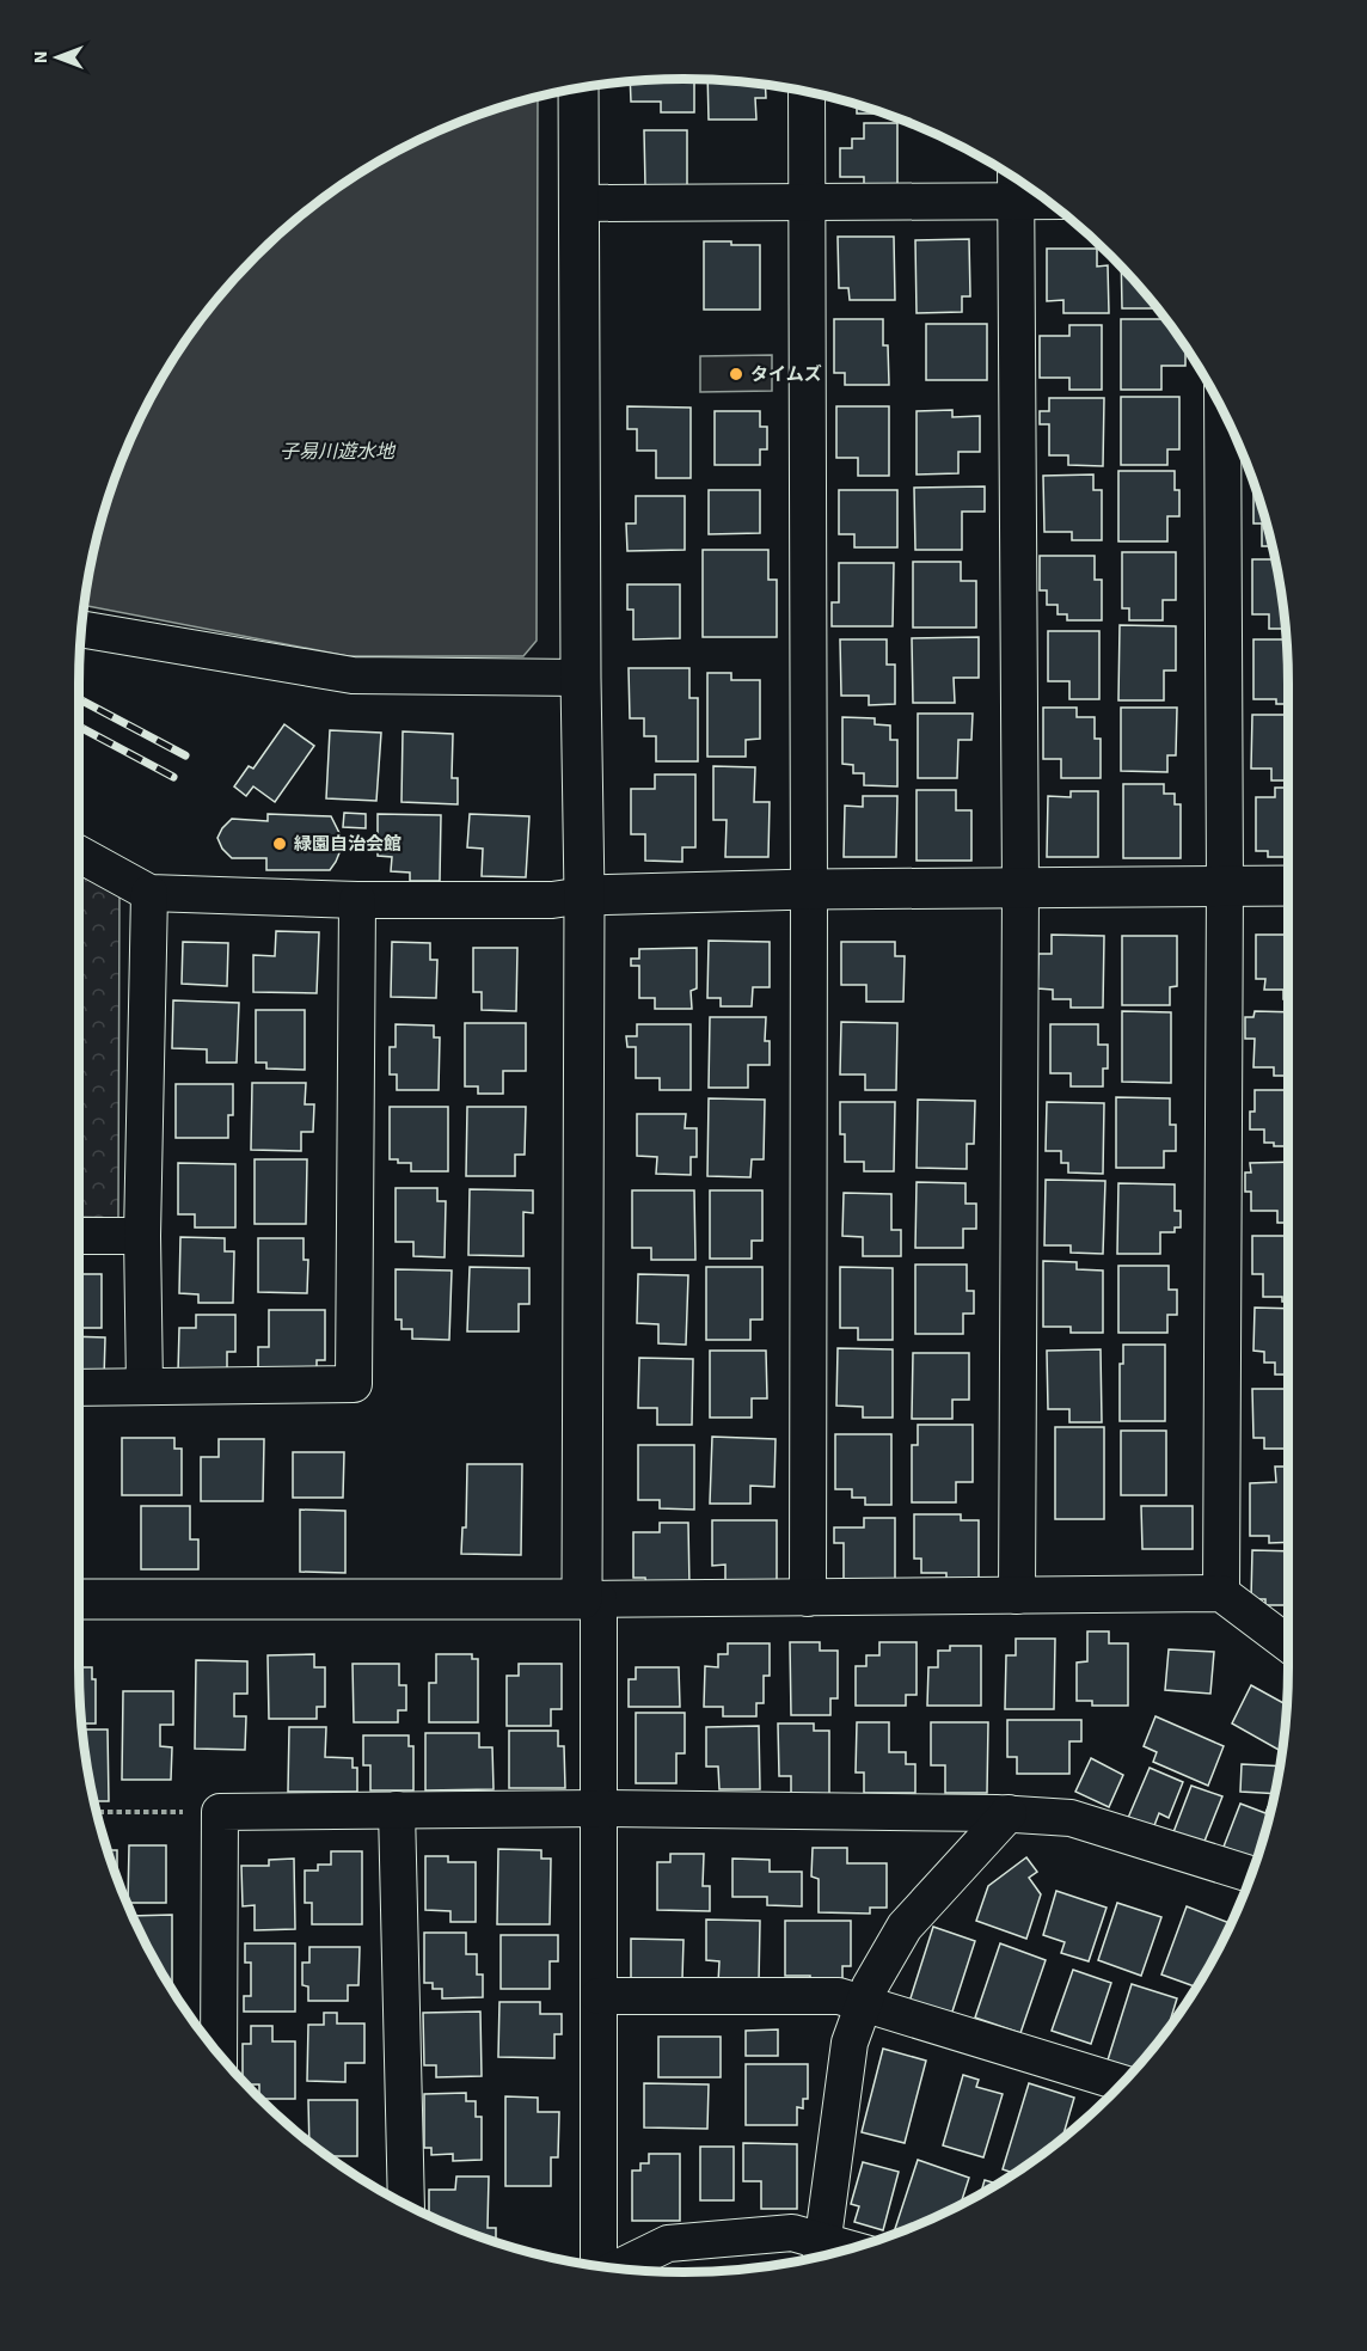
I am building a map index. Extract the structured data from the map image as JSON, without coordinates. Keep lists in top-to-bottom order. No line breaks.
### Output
{"water":["子易川遊水地"],"places":["タイムズ","緑園自治会館"],"north":"left"}
